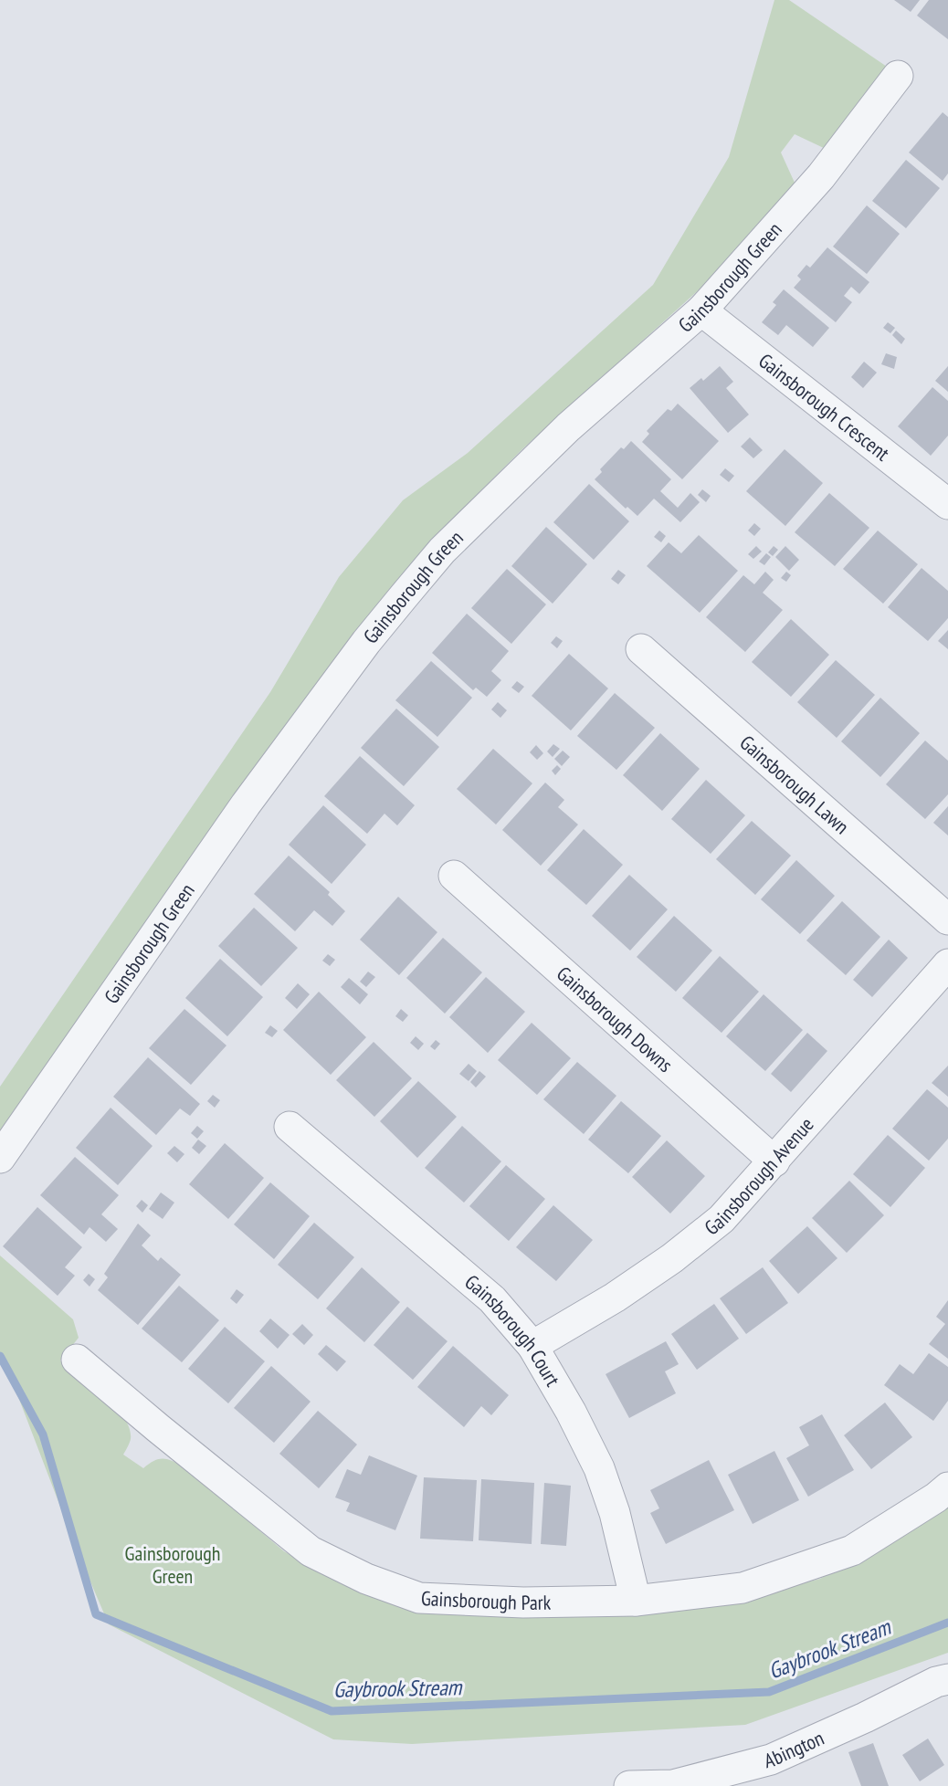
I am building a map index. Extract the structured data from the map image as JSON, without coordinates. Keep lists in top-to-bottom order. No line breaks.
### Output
{"streets":{"street":["Gainsborough Green","Gainsborough Crescent","Gainsborough Lawn","Gainsborough Downs","Gainsborough Avenue","Gainsborough Court","Gainsborough Park","Abington"]},"crossings":[["Gainsborough Green","Gainsborough Crescent"],["Gainsborough Downs","Gainsborough Avenue"],["Gainsborough Avenue","Gainsborough Court"],["Gainsborough Court","Gainsborough Park"]],"water":["Gaybrook Stream"],"parks":["Gainsborough Green"]}
